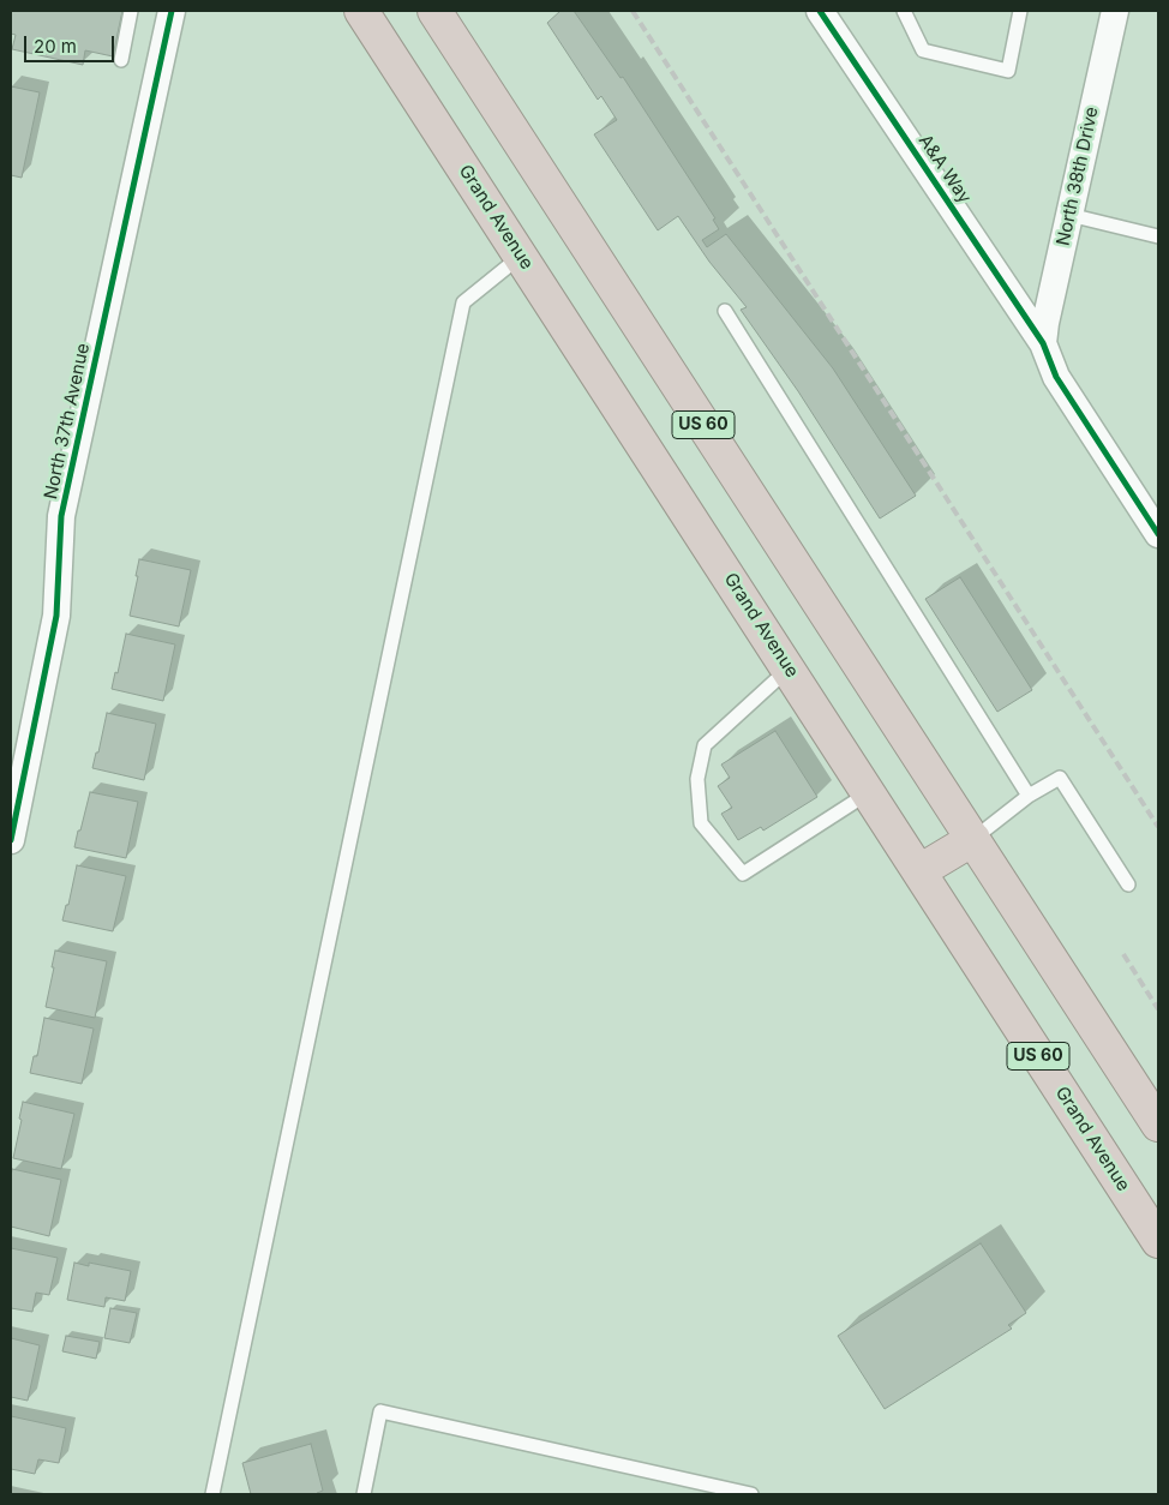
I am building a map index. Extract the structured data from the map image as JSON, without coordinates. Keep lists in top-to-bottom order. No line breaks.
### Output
{"streets":{"highway":["Grand Avenue","US 60"],"street":["A&A Way","North 38th Drive","North 37th Avenue"]},"crossings":[["A&A Way","North 38th Drive"]],"scale_bar":"20 m"}
